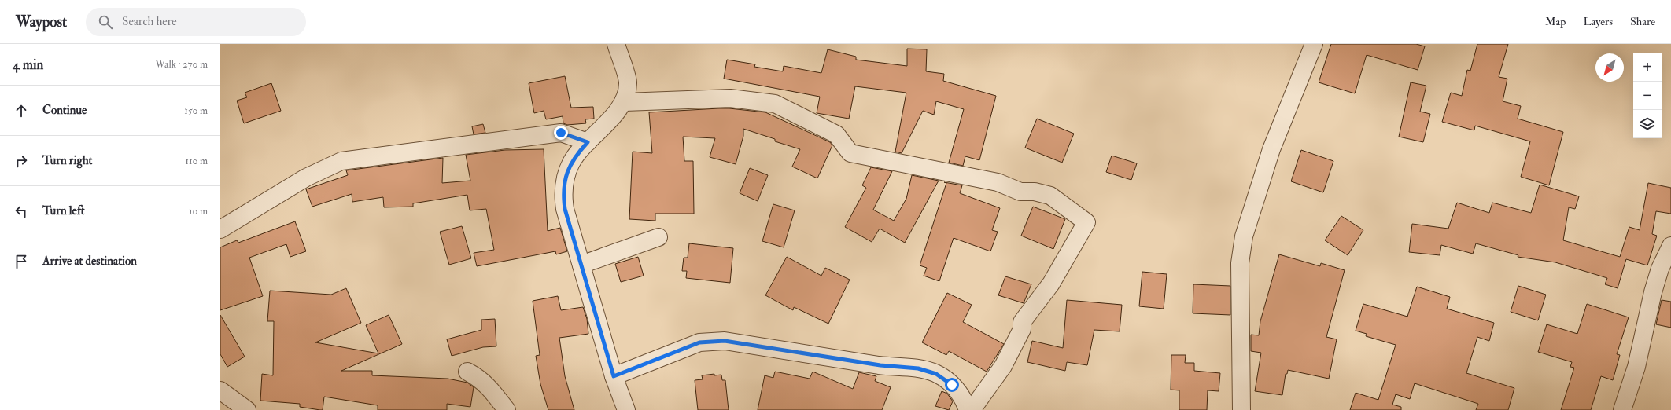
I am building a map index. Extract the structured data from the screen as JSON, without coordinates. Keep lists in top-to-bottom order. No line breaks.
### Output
{"north":"bottom left","page":{"header":"Waypost","search":"Search here","nav":["Map","Layers","Share"],"heading":["4 min","Walk · 270 m"],"map_buttons":["+","−"],"list":[["Continue","150 m"],["Turn right","110 m"],["Turn left","10 m"],"Arrive at destination"]}}
